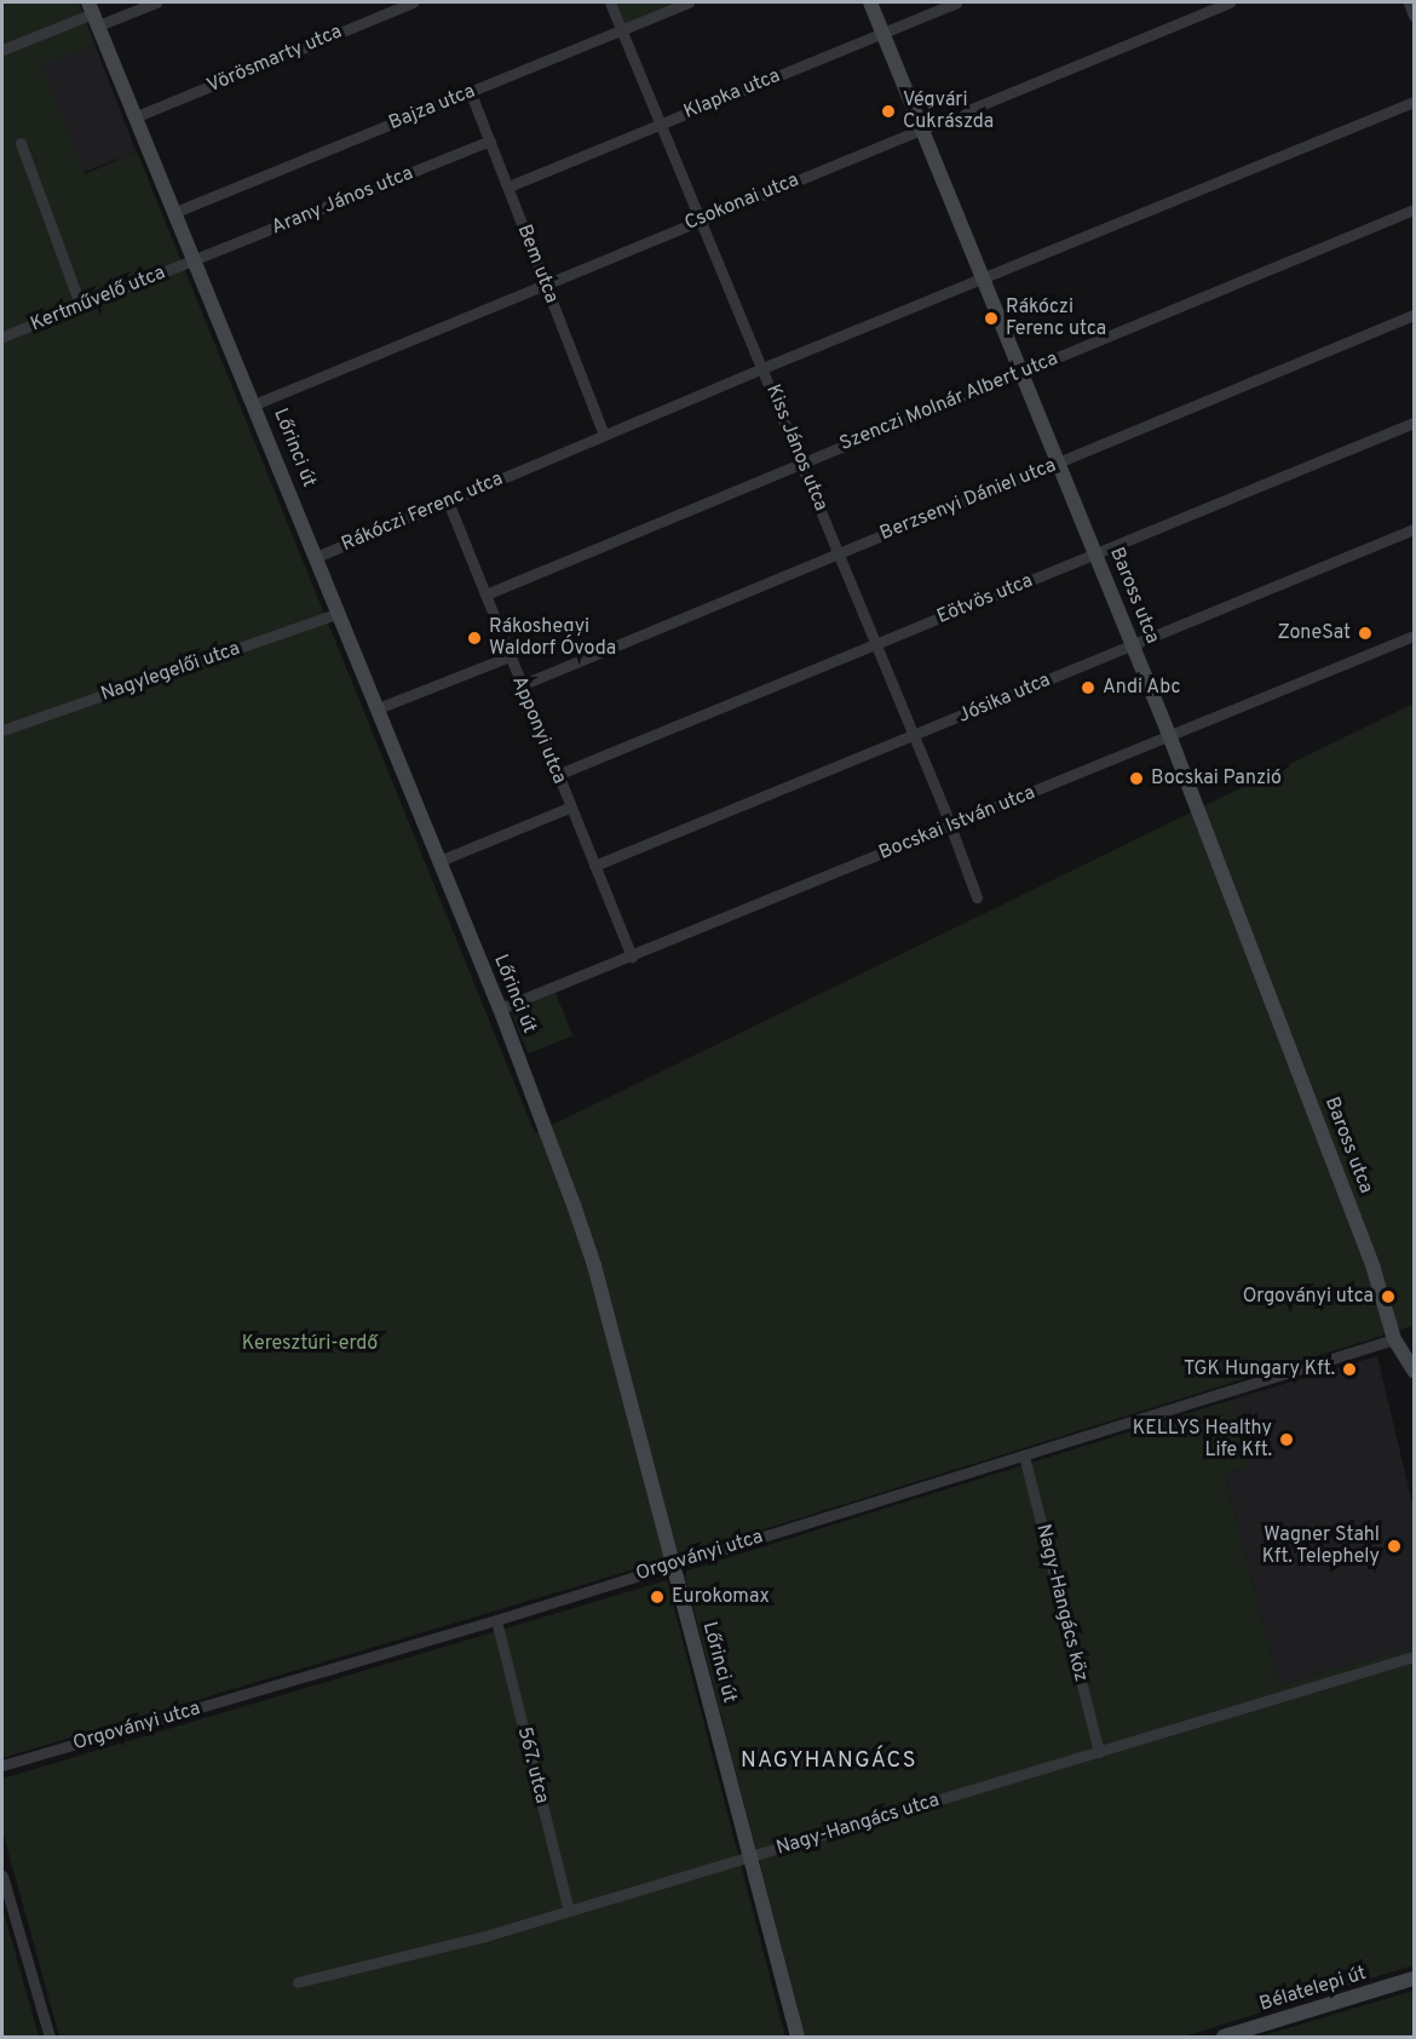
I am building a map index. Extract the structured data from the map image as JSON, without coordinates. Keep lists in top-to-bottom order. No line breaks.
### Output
{"streets":{"street":["Vörösmarty utca","Klapka utca","Bajza utca","Arany János utca","Csokonai utca","Bem utca","Kertművelő utca","Szenczi Molnár Albert utca","Lőrinci út","Kiss János utca","Berzsenyi Dániel utca","Rákóczi Ferenc utca","Baross utca","Eötvös utca","Nagylegelői utca","Jósika utca","Apponyi utca","Bocskai István utca","Orgoványi utca","Nagy-Hangács köz","567. utca","Nagy-Hangács utca","Bélatelepi út"]},"crossings":[["Vörösmarty utca","Lőrinci út"],["Klapka utca","Bem utca"],["Klapka utca","Kiss János utca"],["Klapka utca","Baross utca"],["Bajza utca","Bem utca"],["Bajza utca","Lőrinci út"],["Bajza utca","Kiss János utca"],["Arany János utca","Bem utca"],["Arany János utca","Kertművelő utca"],["Arany János utca","Lőrinci út"],["Csokonai utca","Bem utca"],["Csokonai utca","Lőrinci út"],["Csokonai utca","Kiss János utca"],["Csokonai utca","Baross utca"],["Bem utca","Rákóczi Ferenc utca"],["Kertművelő utca","Lőrinci út"],["Szenczi Molnár Albert utca","Kiss János utca"],["Szenczi Molnár Albert utca","Baross utca"],["Szenczi Molnár Albert utca","Apponyi utca"],["Lőrinci út","Rákóczi Ferenc utca"],["Lőrinci út","Nagylegelői utca"],["Lőrinci út","Bocskai István utca"],["Lőrinci út","Orgoványi utca"],["Lőrinci út","Nagy-Hangács utca"],["Kiss János utca","Berzsenyi Dániel utca"],["Kiss János utca","Rákóczi Ferenc utca"],["Kiss János utca","Eötvös utca"],["Kiss János utca","Jósika utca"],["Kiss János utca","Bocskai István utca"],["Berzsenyi Dániel utca","Baross utca"],["Berzsenyi Dániel utca","Apponyi utca"],["Rákóczi Ferenc utca","Baross utca"],["Rákóczi Ferenc utca","Apponyi utca"],["Baross utca","Eötvös utca"],["Baross utca","Jósika utca"],["Baross utca","Bocskai István utca"],["Baross utca","Orgoványi utca"],["Eötvös utca","Apponyi utca"],["Jósika utca","Apponyi utca"],["Apponyi utca","Bocskai István utca"],["Orgoványi utca","Nagy-Hangács köz"],["Orgoványi utca","567. utca"],["Nagy-Hangács köz","Nagy-Hangács utca"],["567. utca","Nagy-Hangács utca"]],"districts":["NAGYHANGÁCS"],"parks":["Keresztúri-erdő"],"places":["Végvári Cukrászda","Rákóczi Ferenc utca","ZoneSat","Rákoshegyi Waldorf Óvoda","Andi Abc","Bocskai Panzió","Orgoványi utca","TGK Hungary Kft.","KELLYS Healthy Life Kft.","Wagner Stahl Kft. Telephely","Eurokomax"]}
